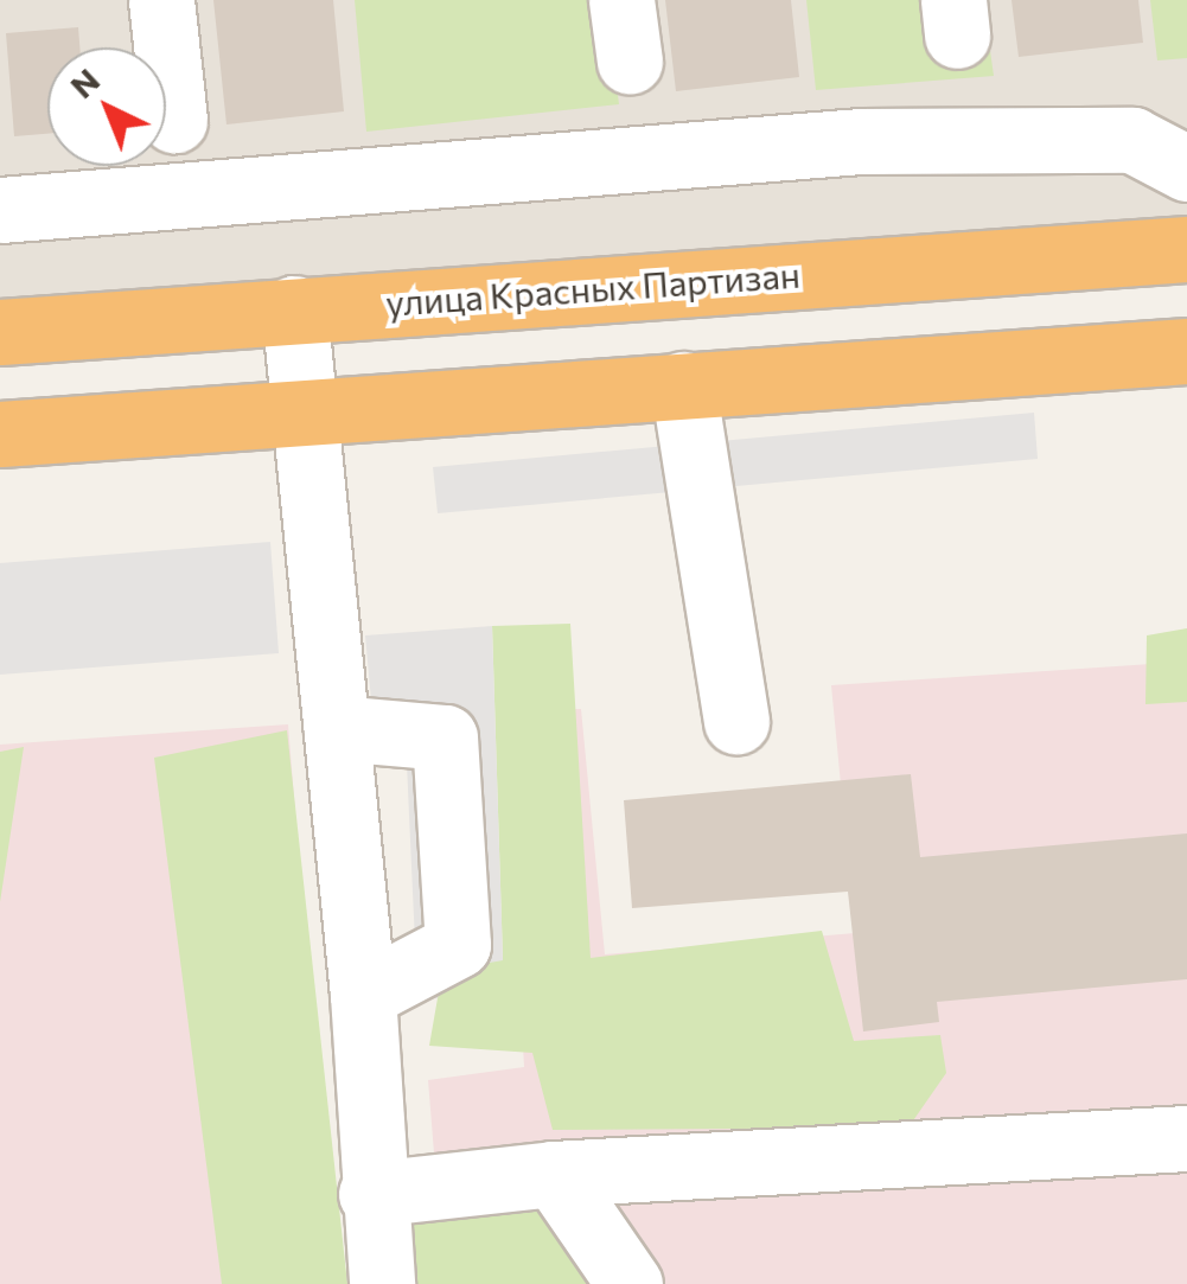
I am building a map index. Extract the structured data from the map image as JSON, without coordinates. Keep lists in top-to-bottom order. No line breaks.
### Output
{"streets":{"highway":["улица Красных Партизан"]},"north":"top left"}
